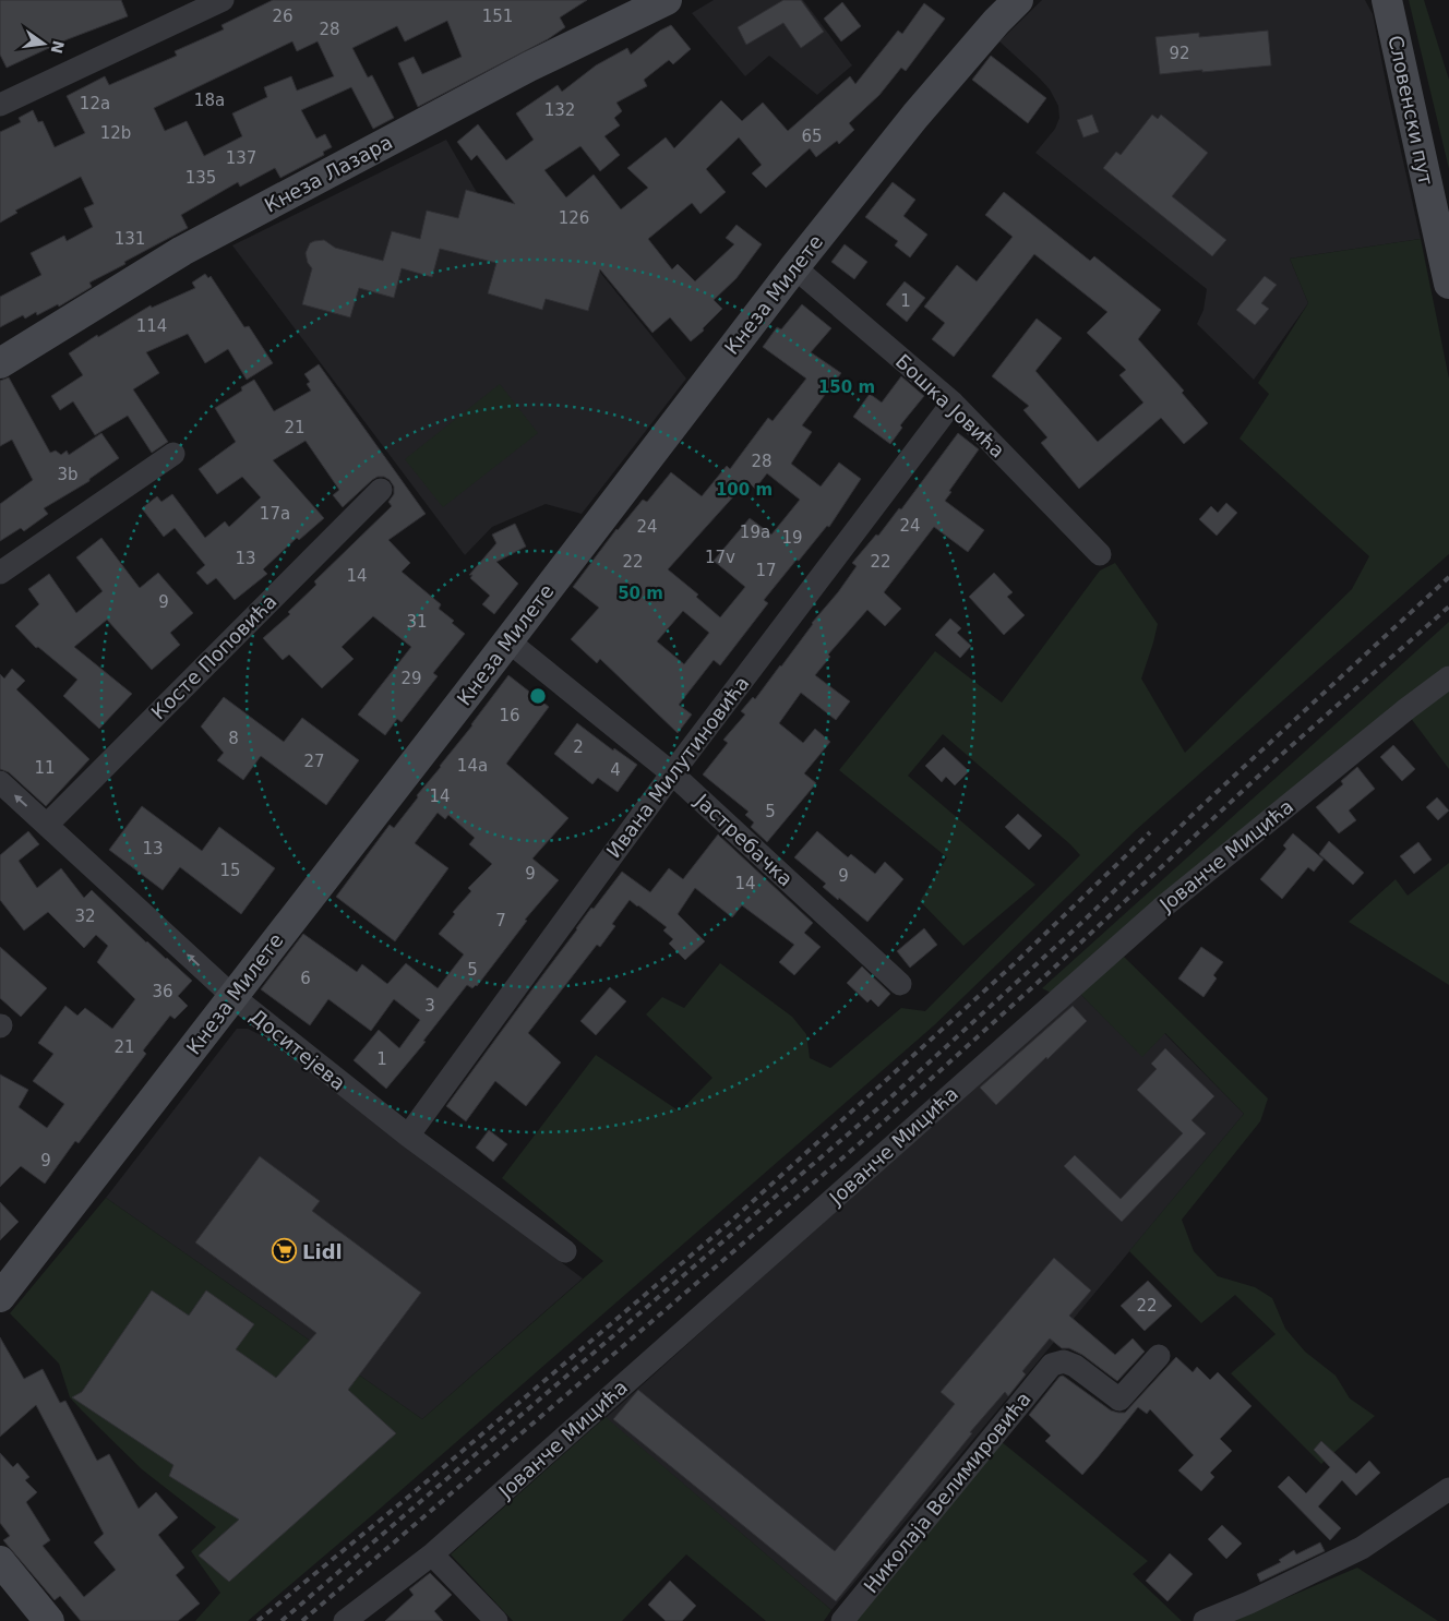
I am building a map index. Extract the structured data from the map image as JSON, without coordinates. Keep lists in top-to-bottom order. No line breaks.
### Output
{"streets":{"main road":["Словенски пут","Кнеза Лазара","Кнеза Милете"],"street":["Бошка Јовића","Косте Поповића","Ивана Милутиновића","Јастребачка","Јованче Мицића","Доситејева","Николаја Велимировића"]},"crossings":[["Кнеза Милете","Бошка Јовића"],["Кнеза Милете","Јастребачка"],["Кнеза Милете","Доситејева"],["Бошка Јовића","Ивана Милутиновића"],["Косте Поповића","Доситејева"],["Ивана Милутиновића","Јастребачка"],["Ивана Милутиновића","Доситејева"]],"one_way":["Доситејева"],"places":{"supermarket":["Lidl"]},"house_numbers":["26","151","28","92","18a","12a","132","12b","65","137","135","126","131","1","114","21","28","3b","17a","24","24","19a","19","17v","13","22","22","17","14","9","31","29","16","8","2","27","14a","11","4","14","5","13","15","9","9","14","32","7","5","6","36","3","21","1","9","22"],"north":"right","rings":["150 m","100 m","50 m"]}
